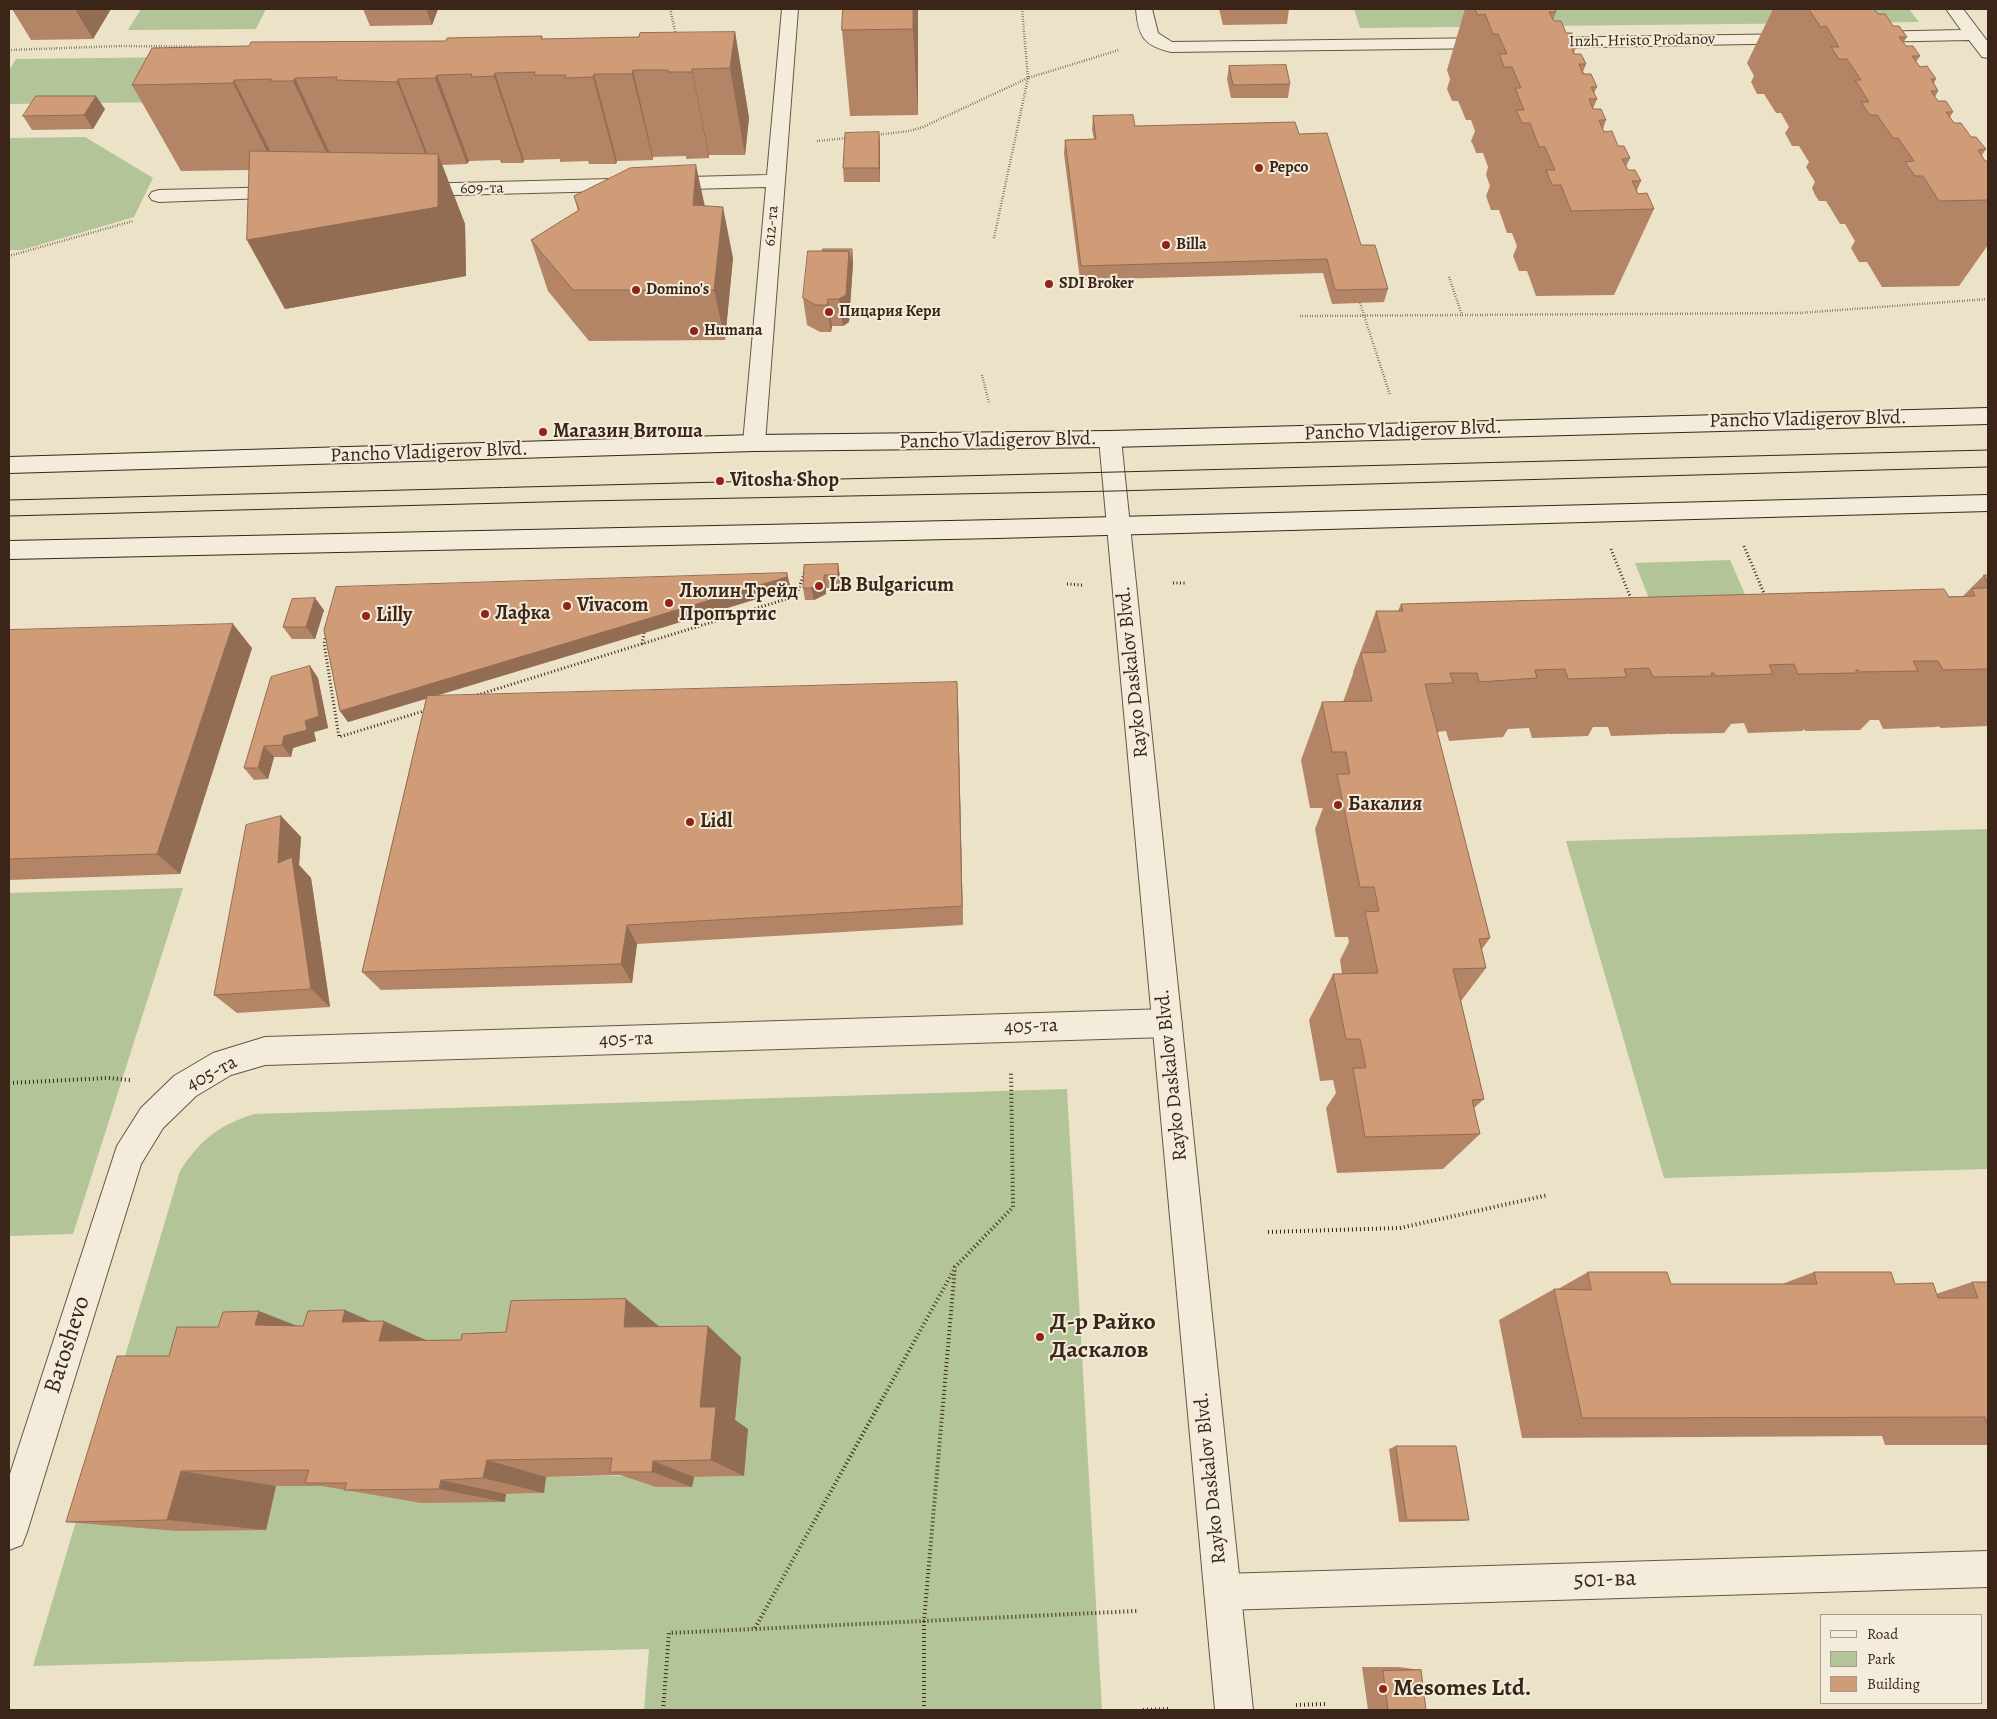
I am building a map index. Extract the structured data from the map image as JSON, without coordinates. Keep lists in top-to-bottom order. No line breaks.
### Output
{"streets":{"street":["Inzh. Hristo Prodanov","609-та","612-та","Pancho Vladigerov Blvd.","Rayko Daskalov Blvd.","405-та","Batoshevo","501-ва"]},"crossings":[["609-та","612-та"],["612-та","Pancho Vladigerov Blvd."],["Pancho Vladigerov Blvd.","Rayko Daskalov Blvd."],["Rayko Daskalov Blvd.","405-та"],["Rayko Daskalov Blvd.","501-ва"],["405-та","Batoshevo"]],"places":["Pepco","Billa","SDI Broker","Domino's","Пицария Кери","Humana","Магазин Витоша","Vitosha Shop","LB Bulgaricum","Люлин Трейд Пропъртис","Vivacom","Лафка","Lilly","Бакалия","Lidl","Д-р Райко Даскалов","Mesomes Ltd."],"legend":["Road","Park","Building"]}
